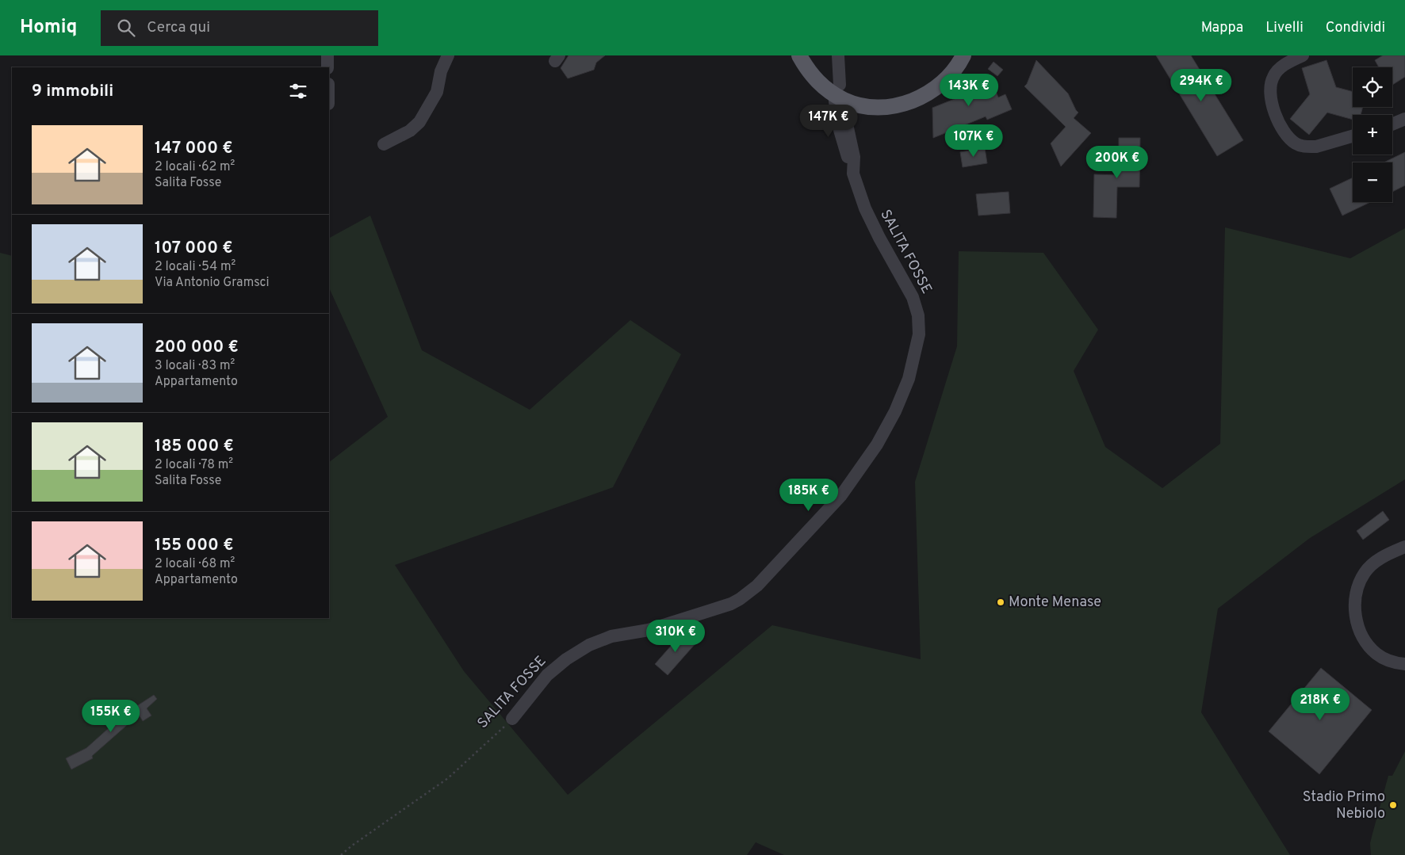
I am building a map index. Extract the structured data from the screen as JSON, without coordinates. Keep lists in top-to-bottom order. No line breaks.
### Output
{"streets":{"street":["SALITA FOSSE"]},"places":["Monte Menase","Stadio Primo Nebiolo"],"page":{"header":"Homiq","search":"Cerca qui","nav":["Mappa","Livelli","Condividi"],"map_buttons":["+","−"],"heading":"9 immobili","price":["294K €","143K €","147K €","107K €","200K €","185K €","310K €","218K €","155K €"],"list":[{"name":"147 000 €","note":"2 locali · 62 m² · Salita Fosse"},{"name":"107 000 €","note":"2 locali · 54 m² · Via Antonio Gramsci"},{"name":"200 000 €","note":"3 locali · 83 m² · Appartamento"},{"name":"185 000 €","note":"2 locali · 78 m² · Salita Fosse"},{"name":"155 000 €","note":"2 locali · 68 m² · Appartamento"}]}}
